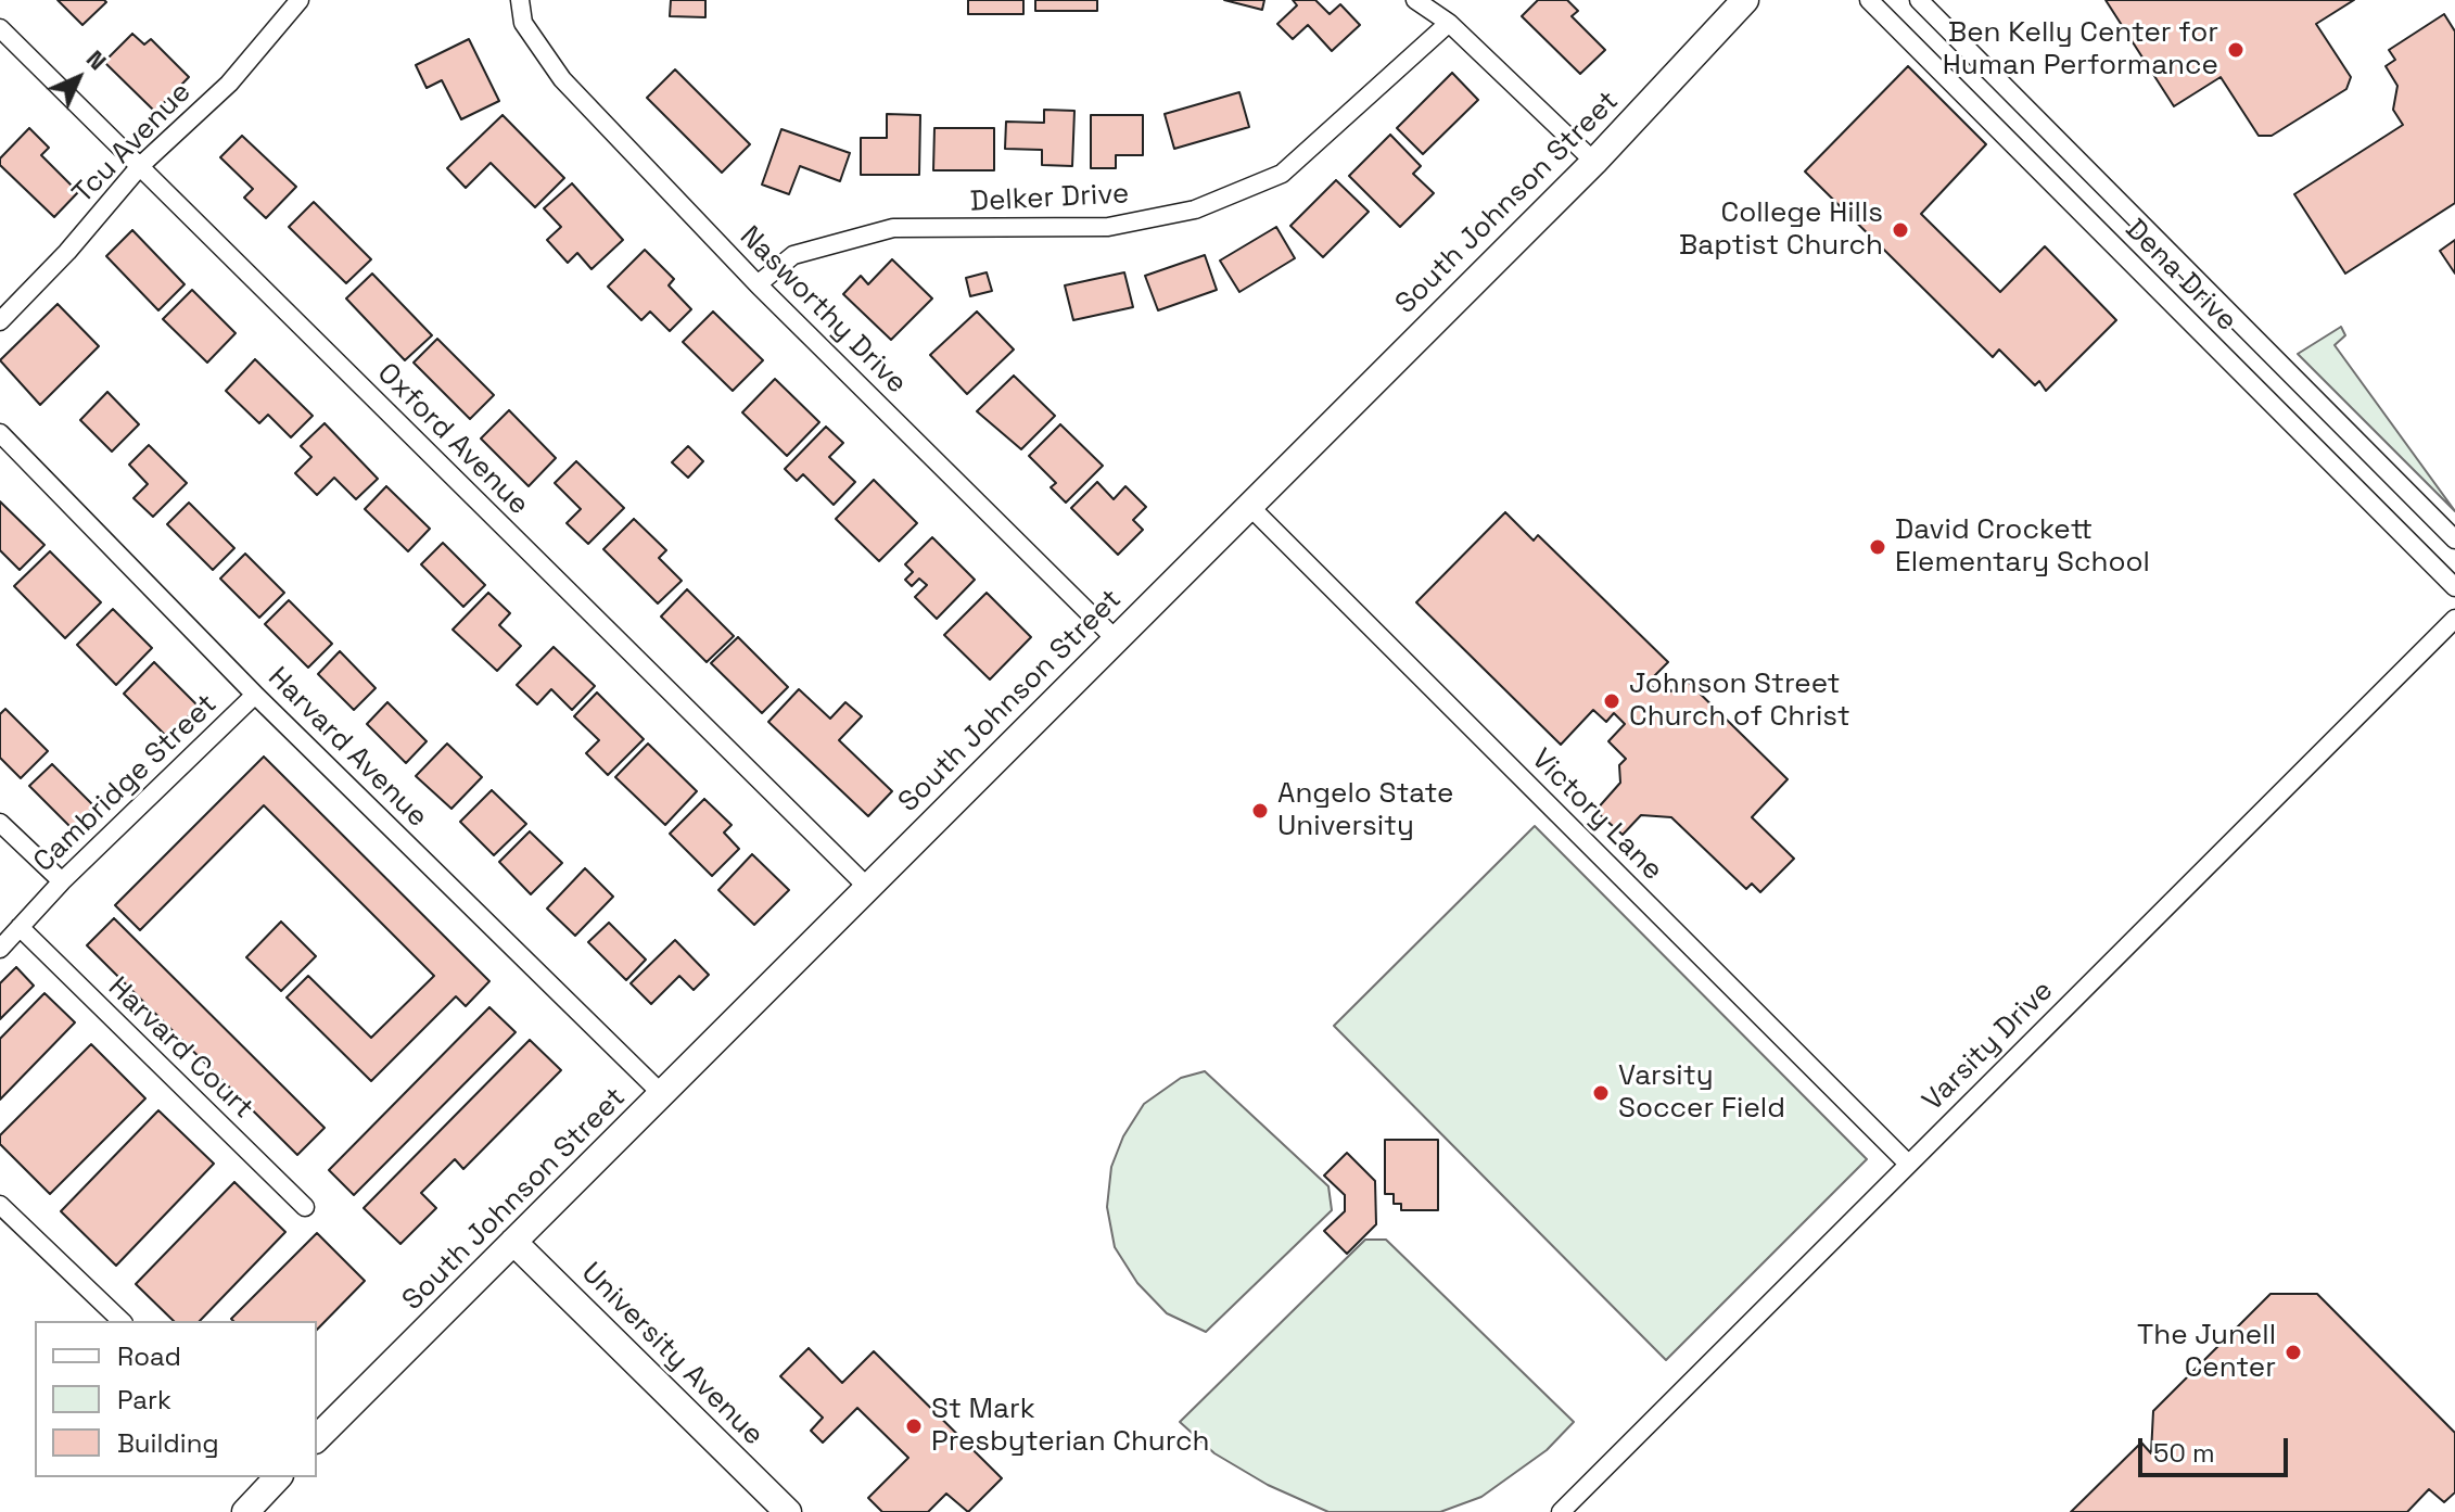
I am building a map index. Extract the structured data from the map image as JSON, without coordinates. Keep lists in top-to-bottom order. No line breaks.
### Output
{"streets":{"main road":["South Johnson Street","University Avenue"],"street":["Tcu Avenue","Delker Drive","Dena Drive","Nasworthy Drive","Oxford Avenue","Harvard Avenue","Cambridge Street","Victory Lane","Varsity Drive","Harvard Court"]},"crossings":[["Tcu Avenue","Oxford Avenue"],["Delker Drive","Nasworthy Drive"],["South Johnson Street","Nasworthy Drive"],["South Johnson Street","Oxford Avenue"],["South Johnson Street","Harvard Avenue"],["South Johnson Street","Victory Lane"],["South Johnson Street","University Avenue"],["Harvard Avenue","Cambridge Street"],["Cambridge Street","Harvard Court"],["Victory Lane","Varsity Drive"]],"places":["Ben Kelly Center for Human Performance","College Hills Baptist Church","David Crockett Elementary School","Johnson Street Church of Christ","Angelo State University","Varsity Soccer Field","The Junell Center","St Mark Presbyterian Church"],"legend":["Road","Park","Building"],"scale_bar":"50 m","north":"top right"}
